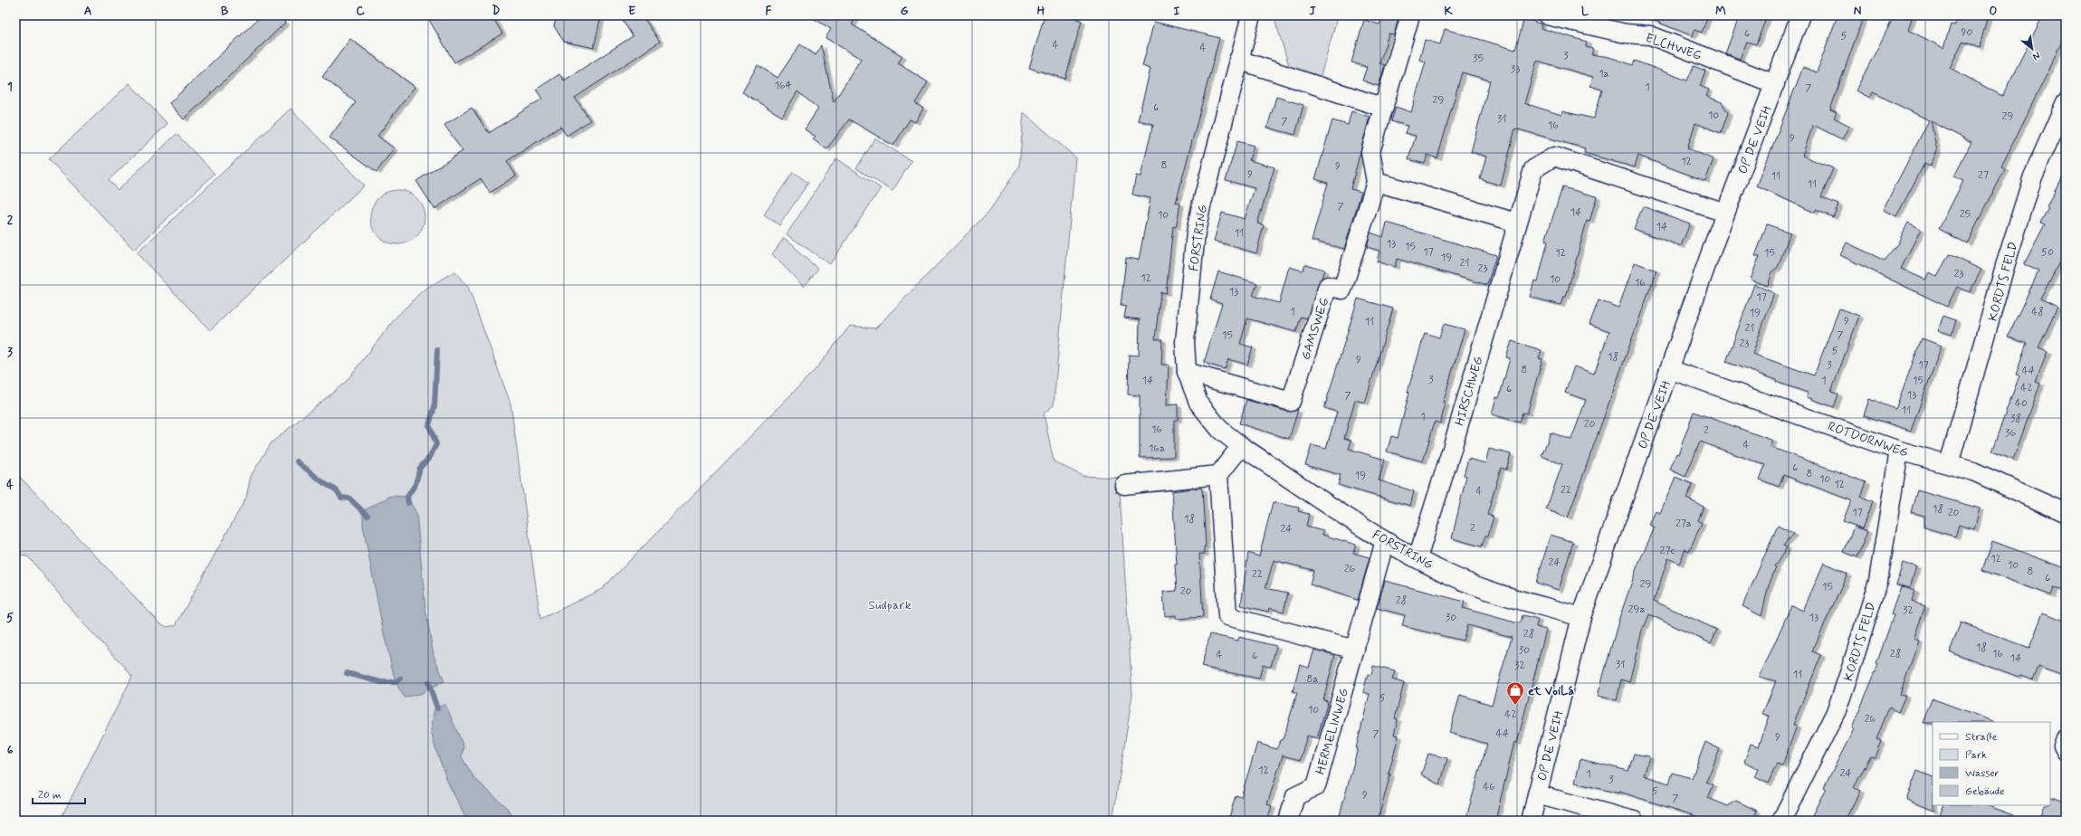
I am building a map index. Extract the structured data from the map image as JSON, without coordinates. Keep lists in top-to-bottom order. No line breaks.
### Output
{"streets":{"street":["ELCHWEG","OP DE VEIH","FORSTRING","KORDTS FELD","GAMSWEG","HIRSCHWEG","ROTDORNWEG","HERMELINWEG"]},"crossings":[["ELCHWEG","OP DE VEIH"],["OP DE VEIH","FORSTRING"],["OP DE VEIH","HIRSCHWEG"],["OP DE VEIH","ROTDORNWEG"],["FORSTRING","GAMSWEG"],["FORSTRING","HIRSCHWEG"],["FORSTRING","HERMELINWEG"],["KORDTS FELD","ROTDORNWEG"]],"parks":["Südpark"],"places":{"shop":["et VoiLá"]},"house_numbers":["90","6","5","4","4","3","35","33","1a","164","1","7","29","6","10","29","31","7","16","9","12","8","9","9","27","11","11","7","14","25","10","14","11","13","15","17","50","12","15","19","21","23","23","12","10","16","13","17","1","48","19","9","11","21","15","7","23","5","18","9","3","17","8","44","3","14","1","15","42","6","13","7","40","11","1","38","20","16","2","36","4","16a","6","8","19","10","12","22","4","18","17","20","18","27a","2","24","27c","12","24","10","26","8","22","6","29","15","20","28","29a","32","30","13","28","18","30","28","16","4","6","14","31","32","11","8a","5","10","42","26","44","7","9","12","24","1","3","46","5","9","7"],"legend":["Straße","Park","Wasser","Gebäude"],"scale_bar":"20 m","north":"bottom right","grid":{"columns":["A","B","C","D","E","F","G","H","I","J","K","L","M","N","O"],"rows":["1","2","3","4","5","6"]}}
